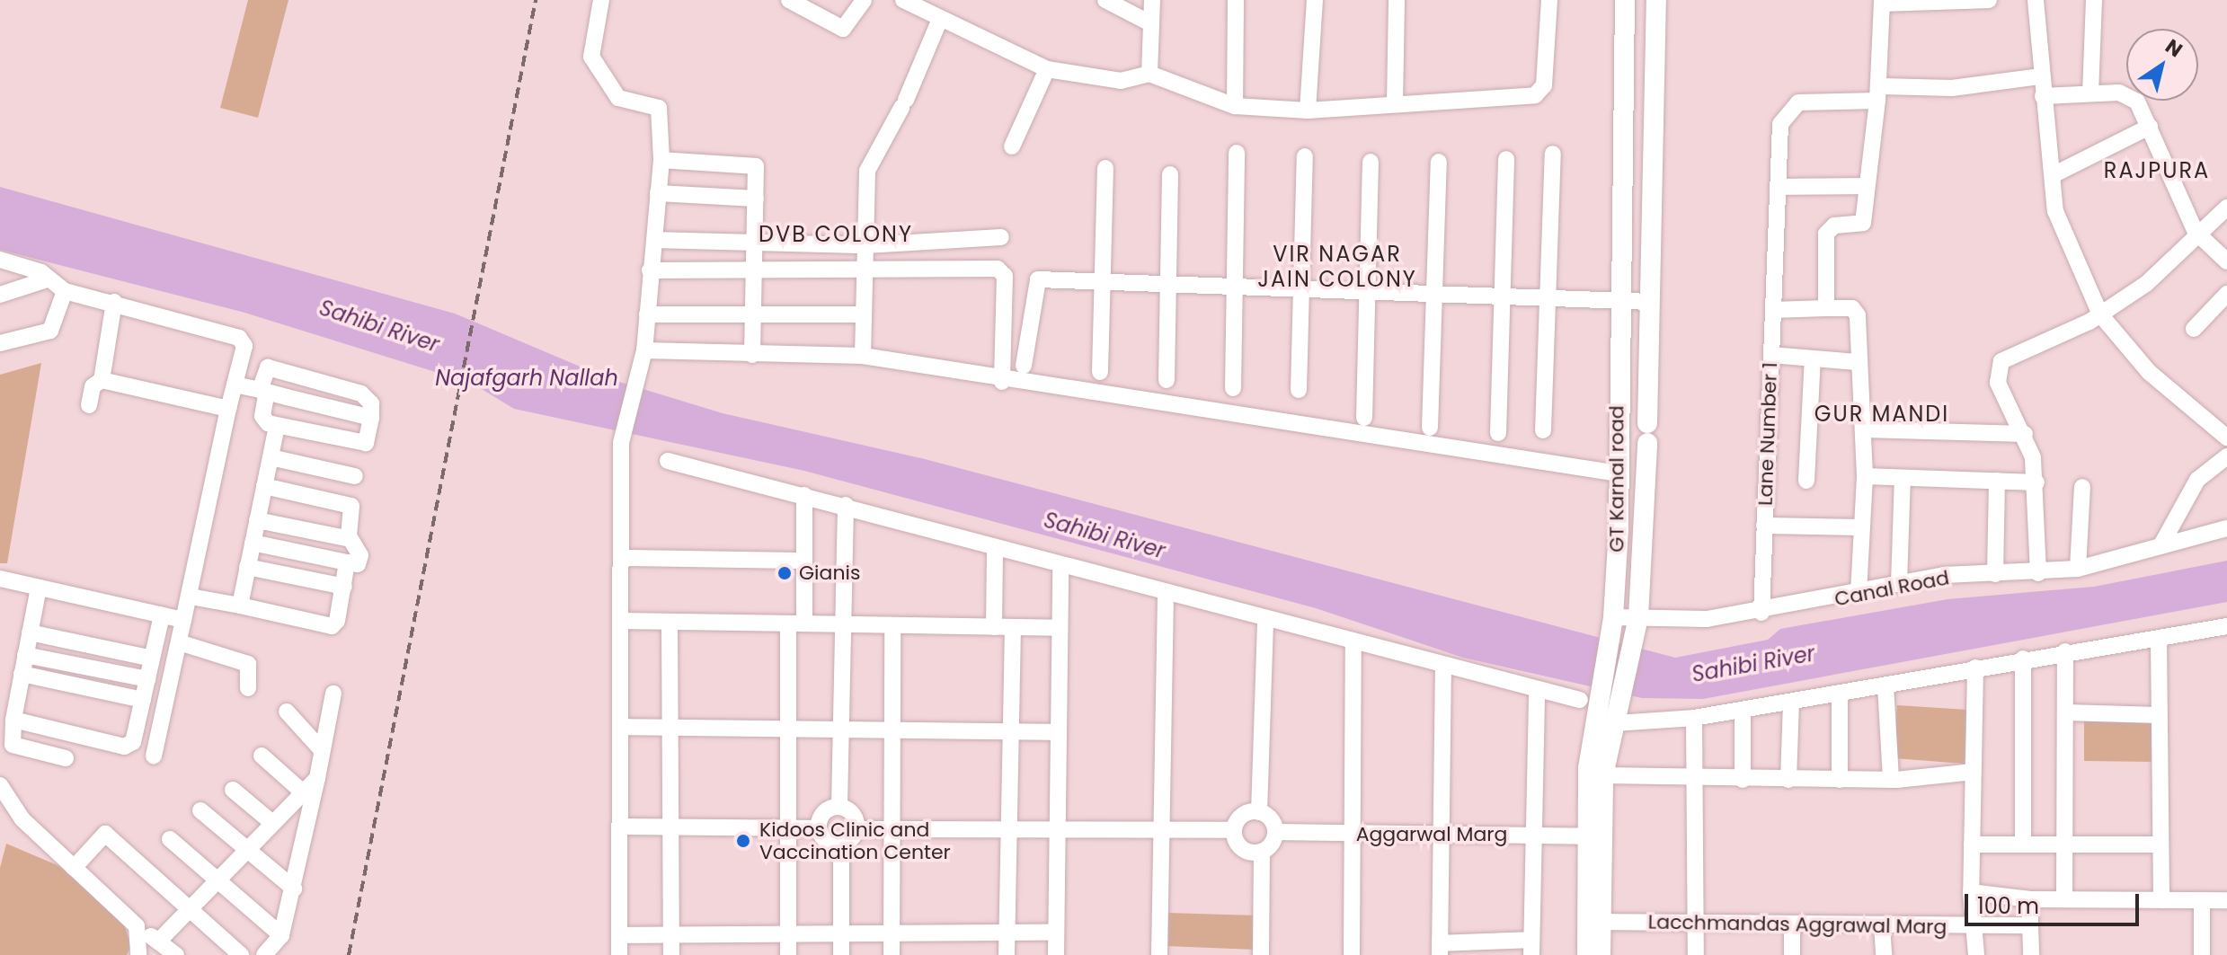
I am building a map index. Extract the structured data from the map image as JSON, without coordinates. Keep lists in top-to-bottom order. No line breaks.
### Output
{"streets":{"main road":["GT Karnal road"],"street":["Lane Number 1","Canal Road","Aggarwal Marg","Lacchmandas Aggrawal Marg"]},"crossings":[["Lane Number 1","Canal Road"],["GT Karnal road","Canal Road"],["GT Karnal road","Aggarwal Marg"],["GT Karnal road","Lacchmandas Aggrawal Marg"]],"districts":["RAJPURA","DVB COLONY","VIR NAGAR JAIN COLONY","GUR MANDI"],"water":["Sahibi River","Najafgarh Nallah"],"places":["Gianis","Kidoos Clinic and Vaccination Center"],"scale_bar":"100 m","north":"top right"}
